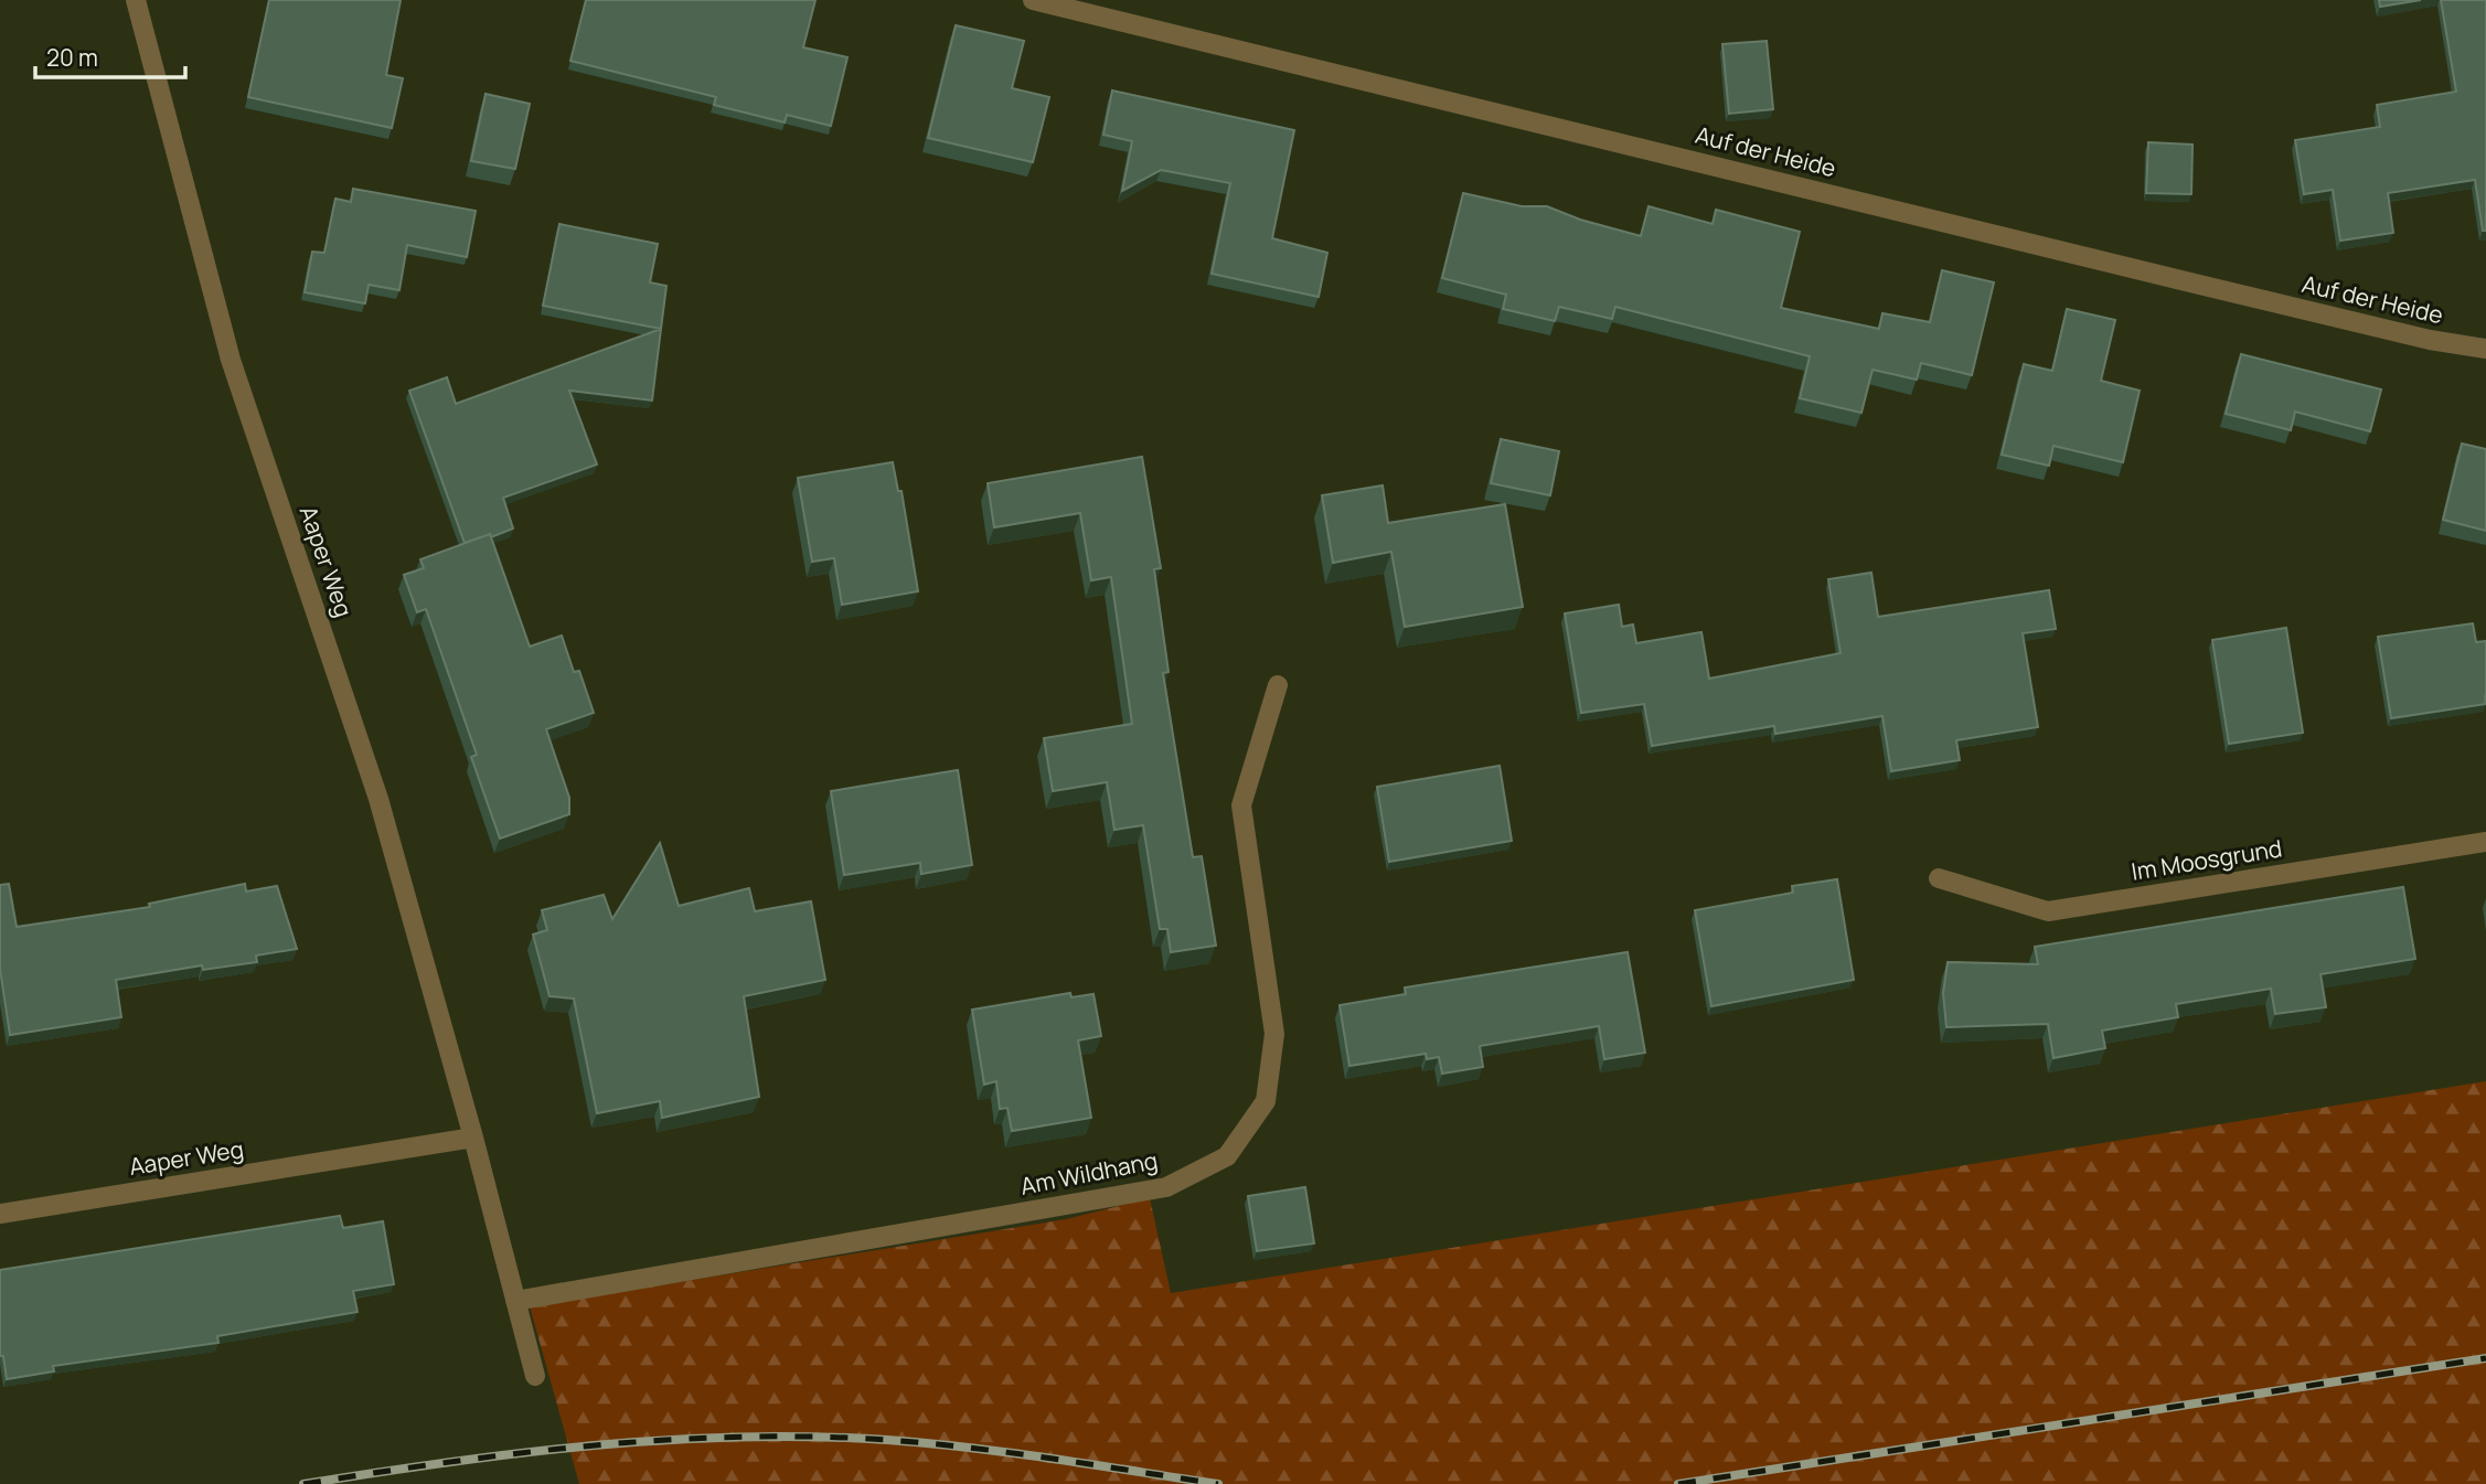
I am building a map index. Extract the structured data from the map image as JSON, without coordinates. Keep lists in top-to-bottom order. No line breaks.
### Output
{"streets":{"street":["Auf der Heide","Aaper Weg","Im Moosgrund","Am Wildhang"]},"crossings":[["Aaper Weg","Am Wildhang"]],"scale_bar":"20 m"}
